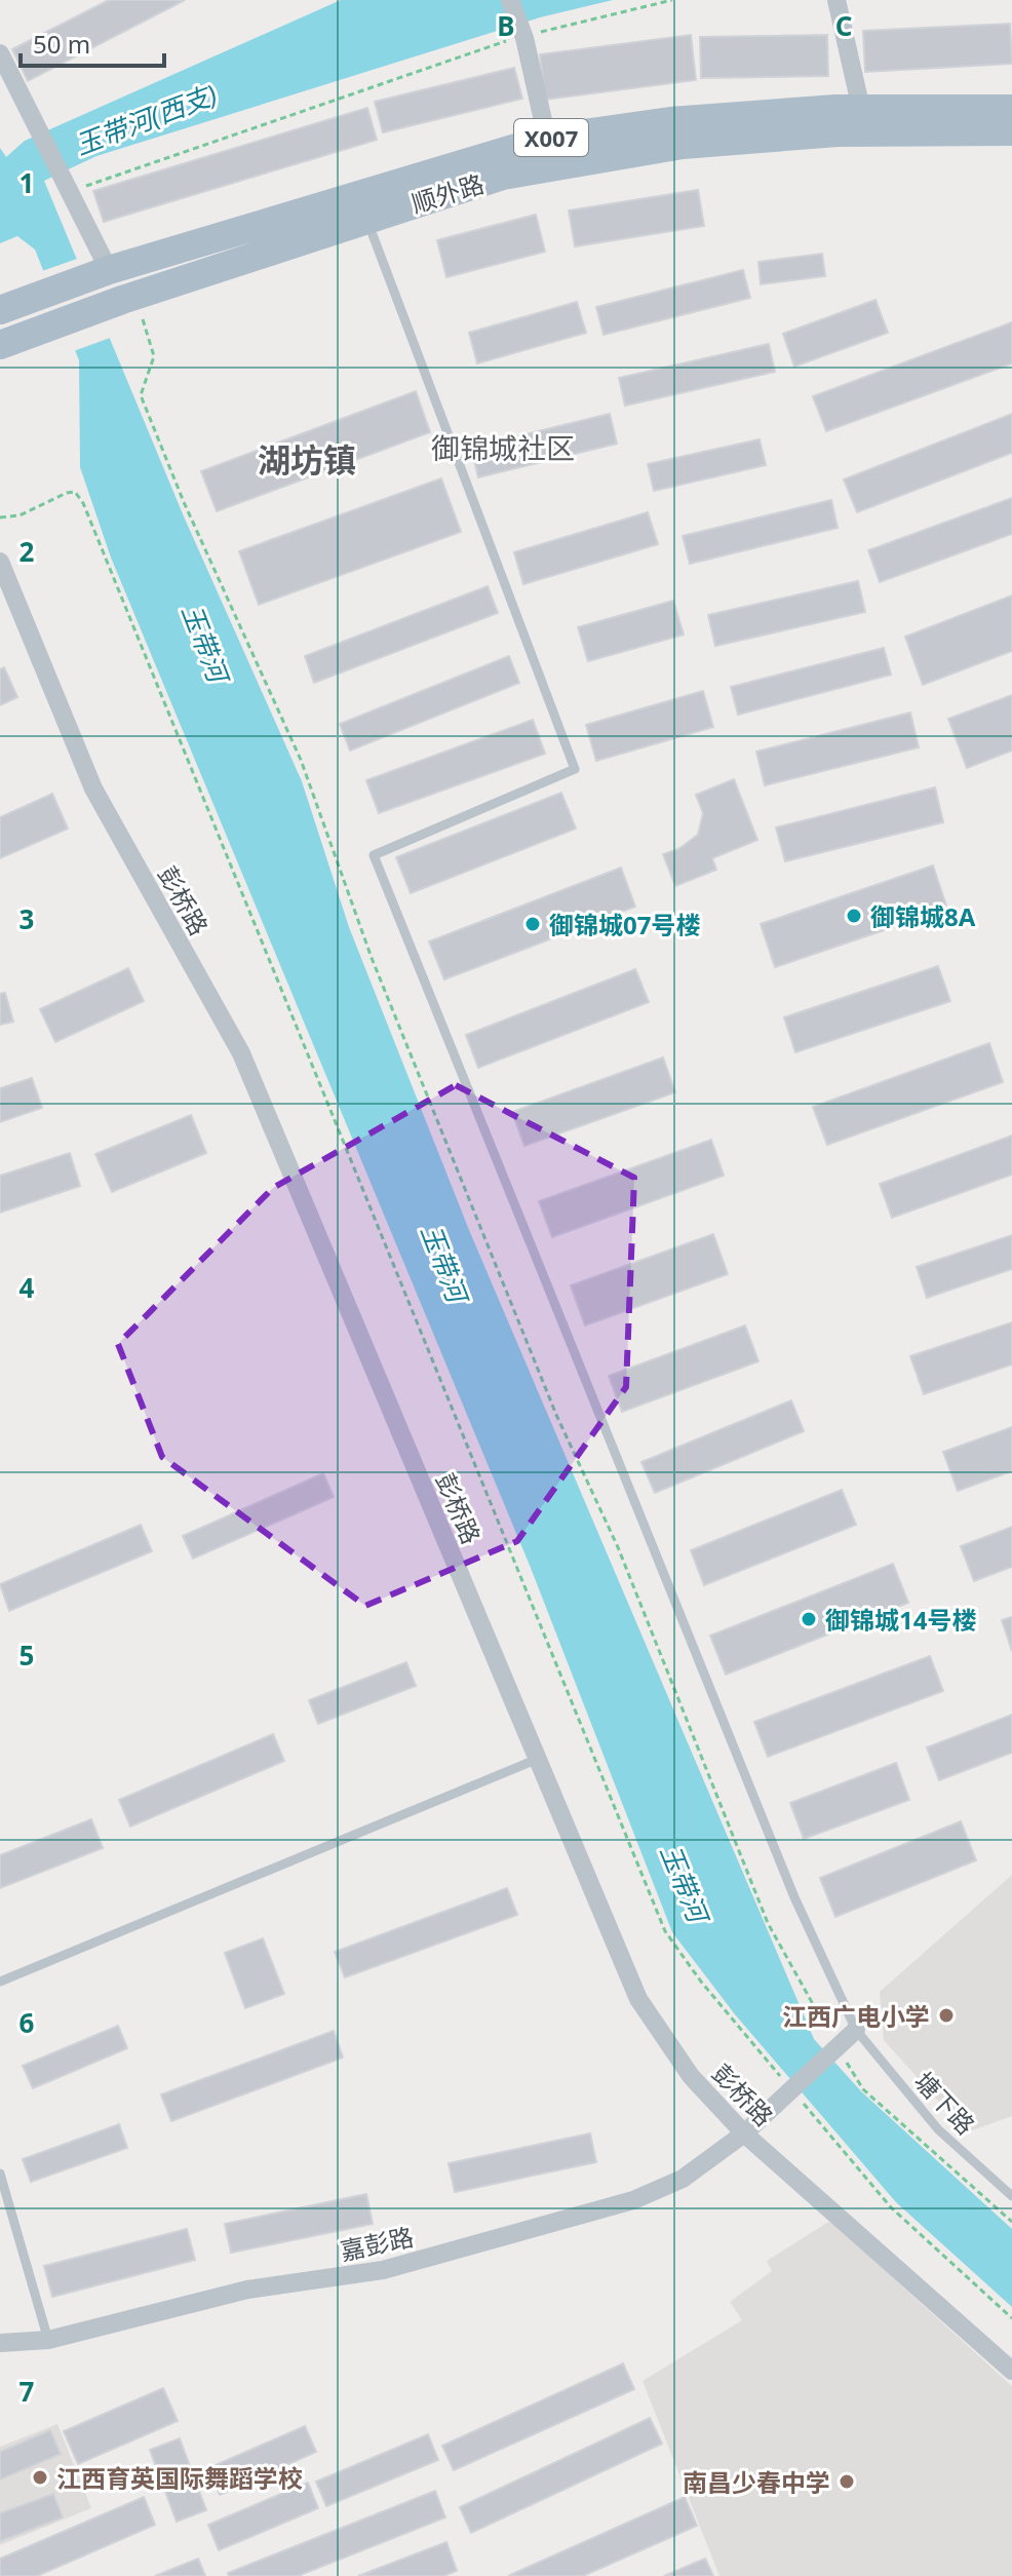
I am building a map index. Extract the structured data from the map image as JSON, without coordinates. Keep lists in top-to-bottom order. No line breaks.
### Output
{"streets":{"main road":["X007","顺外路"],"street":["彭桥路","嘉彭路"],"lane":["塘下路"]},"crossings":[["顺外路","塘下路"],["彭桥路","嘉彭路"],["塘下路","嘉彭路"]],"districts":["御锦城社区","湖坊镇"],"water":["玉带河(西支)","玉带河"],"places":["御锦城8A","御锦城07号楼","御锦城14号楼","江西广电小学","江西育英国际舞蹈学校","南昌少春中学"],"scale_bar":"50 m","grid":{"columns":["B","C"],"rows":["1","2","3","4","5","6","7"]}}
